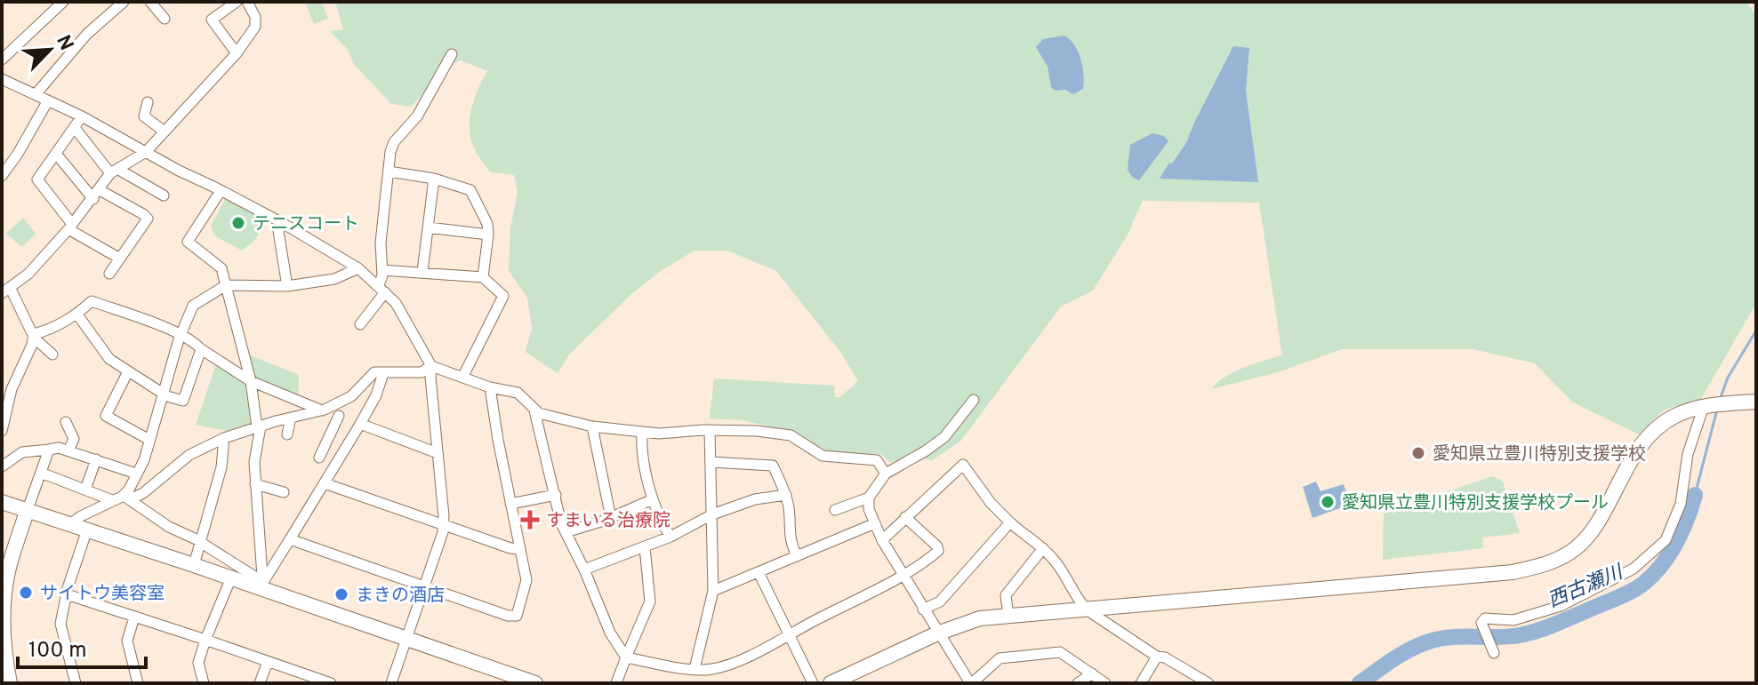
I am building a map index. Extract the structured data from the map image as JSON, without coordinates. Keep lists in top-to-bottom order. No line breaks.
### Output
{"water":["西古瀬川"],"places":{"other":["テニスコート","愛知県立豊川特別支援学校","愛知県立豊川特別支援学校プール","サイトウ美容室","まきの酒店"],"health":["すまいる治療院"]},"scale_bar":"100 m","north":"top right"}
